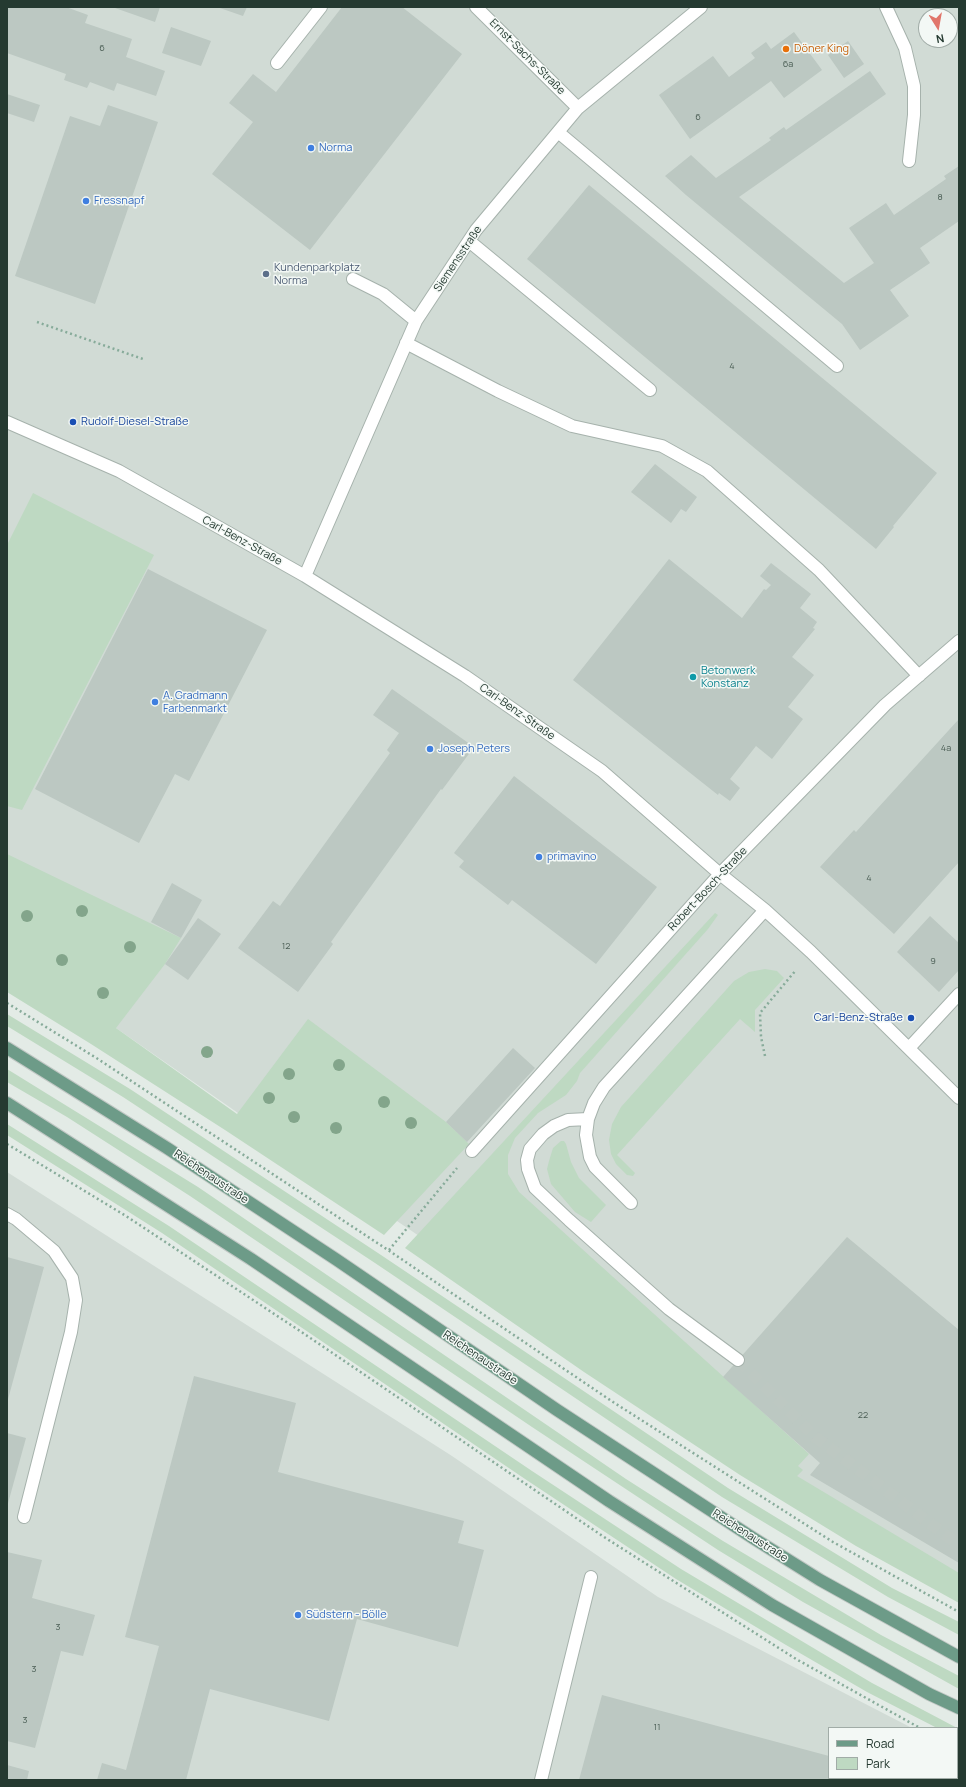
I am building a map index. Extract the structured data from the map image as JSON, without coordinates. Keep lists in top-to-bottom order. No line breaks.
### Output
{"streets":{"main road":["Reichenaustraße"],"street":["Ernst-Sachs-Straße","Siemensstraße","Carl-Benz-Straße","Robert-Bosch-Straße"]},"crossings":[["Ernst-Sachs-Straße","Siemensstraße"],["Siemensstraße","Carl-Benz-Straße"],["Carl-Benz-Straße","Robert-Bosch-Straße"]],"places":["Döner King","Norma","Fressnapf","Kundenparkplatz Norma","Rudolf-Diesel-Straße","Betonwerk Konstanz","A. Gradmann Farbenmarkt","Joseph Peters","primavino","Carl-Benz-Straße","Südstern - Bölle"],"house_numbers":["6","6a","6","8","4","4a","4","12","9","22","3","3","3","11"],"legend":["Road","Park"],"north":"bottom"}
